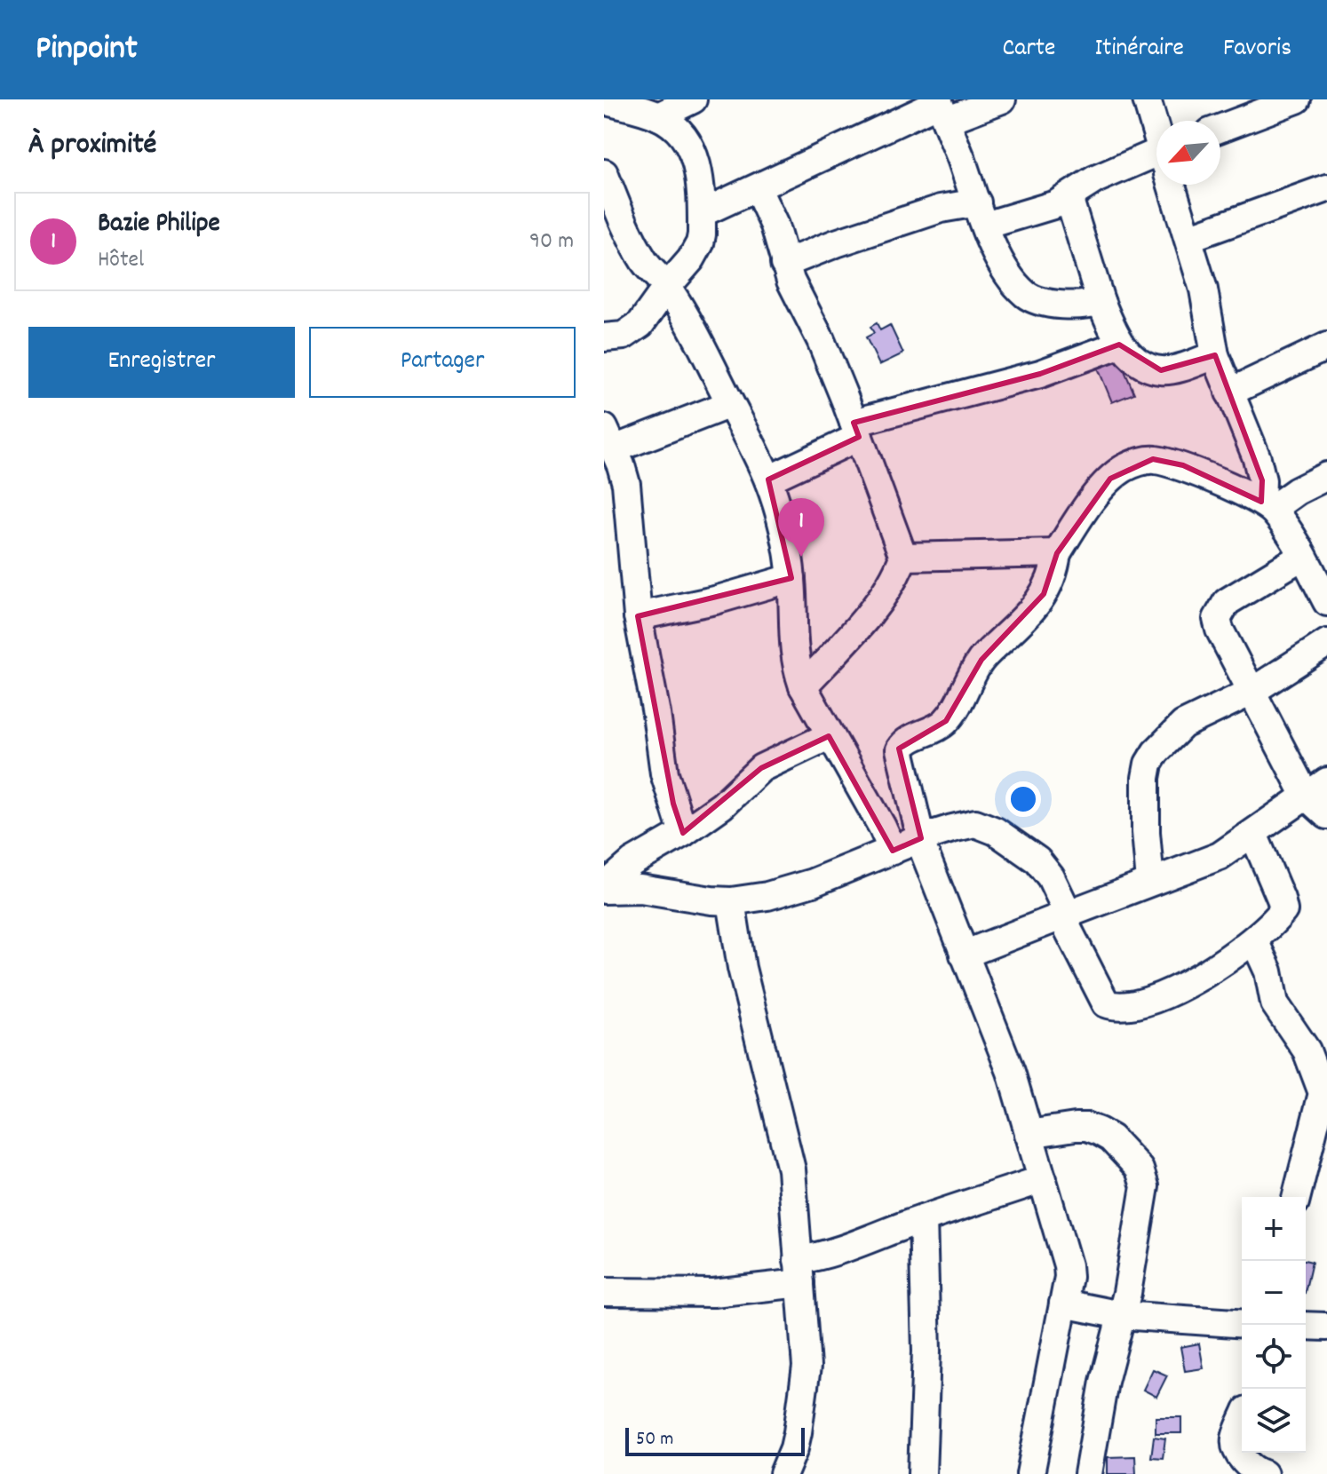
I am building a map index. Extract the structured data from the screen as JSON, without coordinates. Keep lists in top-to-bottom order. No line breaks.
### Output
{"scale_bar":"50 m","north":"bottom left","page":{"header":"Pinpoint","nav":["Carte","Itinéraire","Favoris"],"heading":"À proximité","list":[{"mark":"1","name":"Bazie Philipe","note":"Hôtel","value":"90 m"}],"buttons":["Enregistrer","Partager"],"pins":"1","map_buttons":["+","−"],"scale":"50 m"}}
